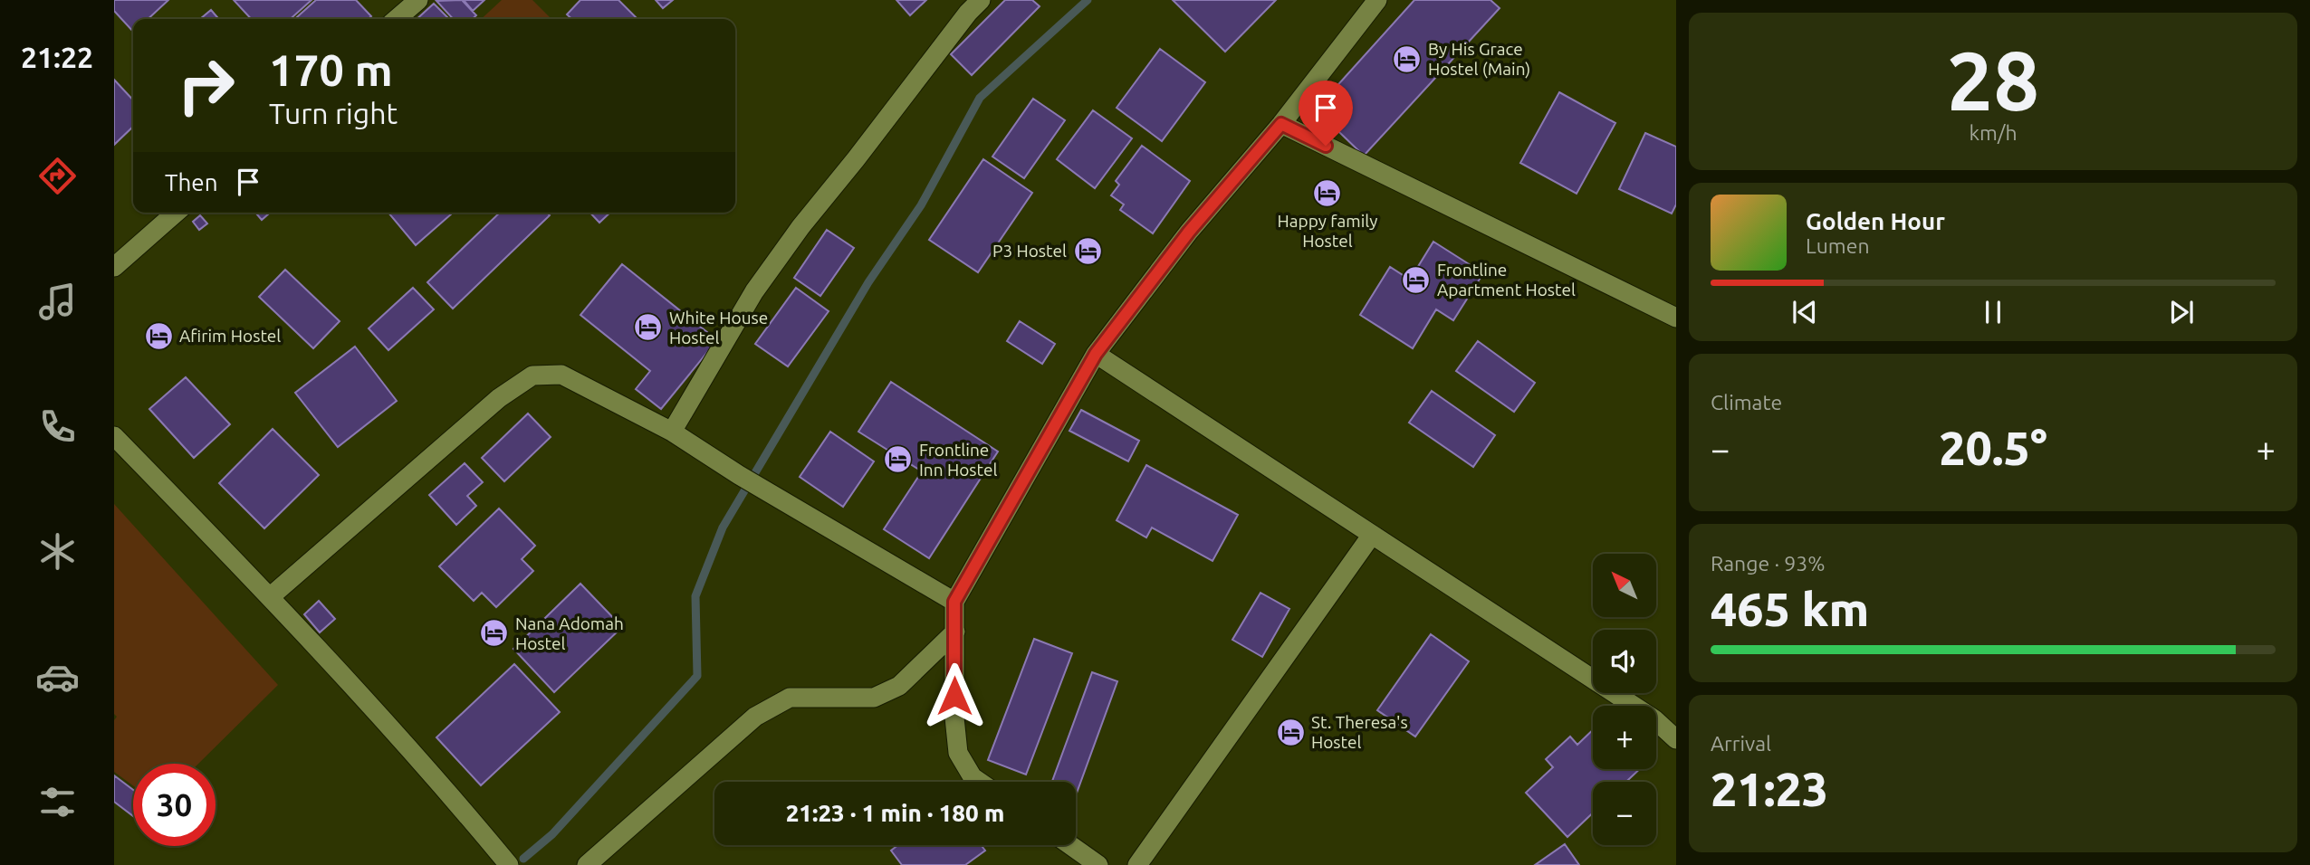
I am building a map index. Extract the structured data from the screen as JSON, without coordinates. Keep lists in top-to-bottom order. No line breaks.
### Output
{"places":{"hotel":["By His Grace Hostel (Main)","Happy family Hostel","P3 Hostel","Frontline Apartment Hostel","White House Hostel","Afirim Hostel","Frontline Inn Hostel","Nana Adomah Hostel","St. Theresa's Hostel"]},"north":"top left","page":{"tabs":"21:22","tile":[["28","km/h"],"Climate",["Range · 93%","465 km"],["Arrival","21:23"]],"turn":["170 m","Turn right"],"then":"Then","song":["Golden Hour","Lumen"],"heat":["−","20.5°","+"],"map_buttons":["+","−"],"limit":"30","trip":"21:23 · 1 min · 180 m"}}
